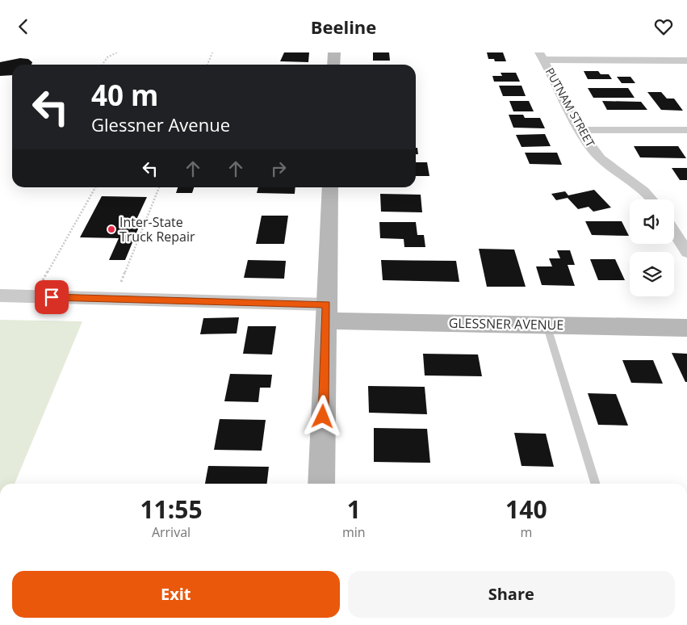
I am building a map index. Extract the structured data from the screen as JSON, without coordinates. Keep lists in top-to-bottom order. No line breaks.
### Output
{"streets":{"street":["PUTNAM STREET","GLESSNER AVENUE"]},"places":["Inter-State Truck Repair"],"page":{"header":"Beeline","turn":["40 m","Glessner Avenue"],"eta":["11:55","Arrival","1","min","140","m"],"buttons":["Exit","Share"]}}
